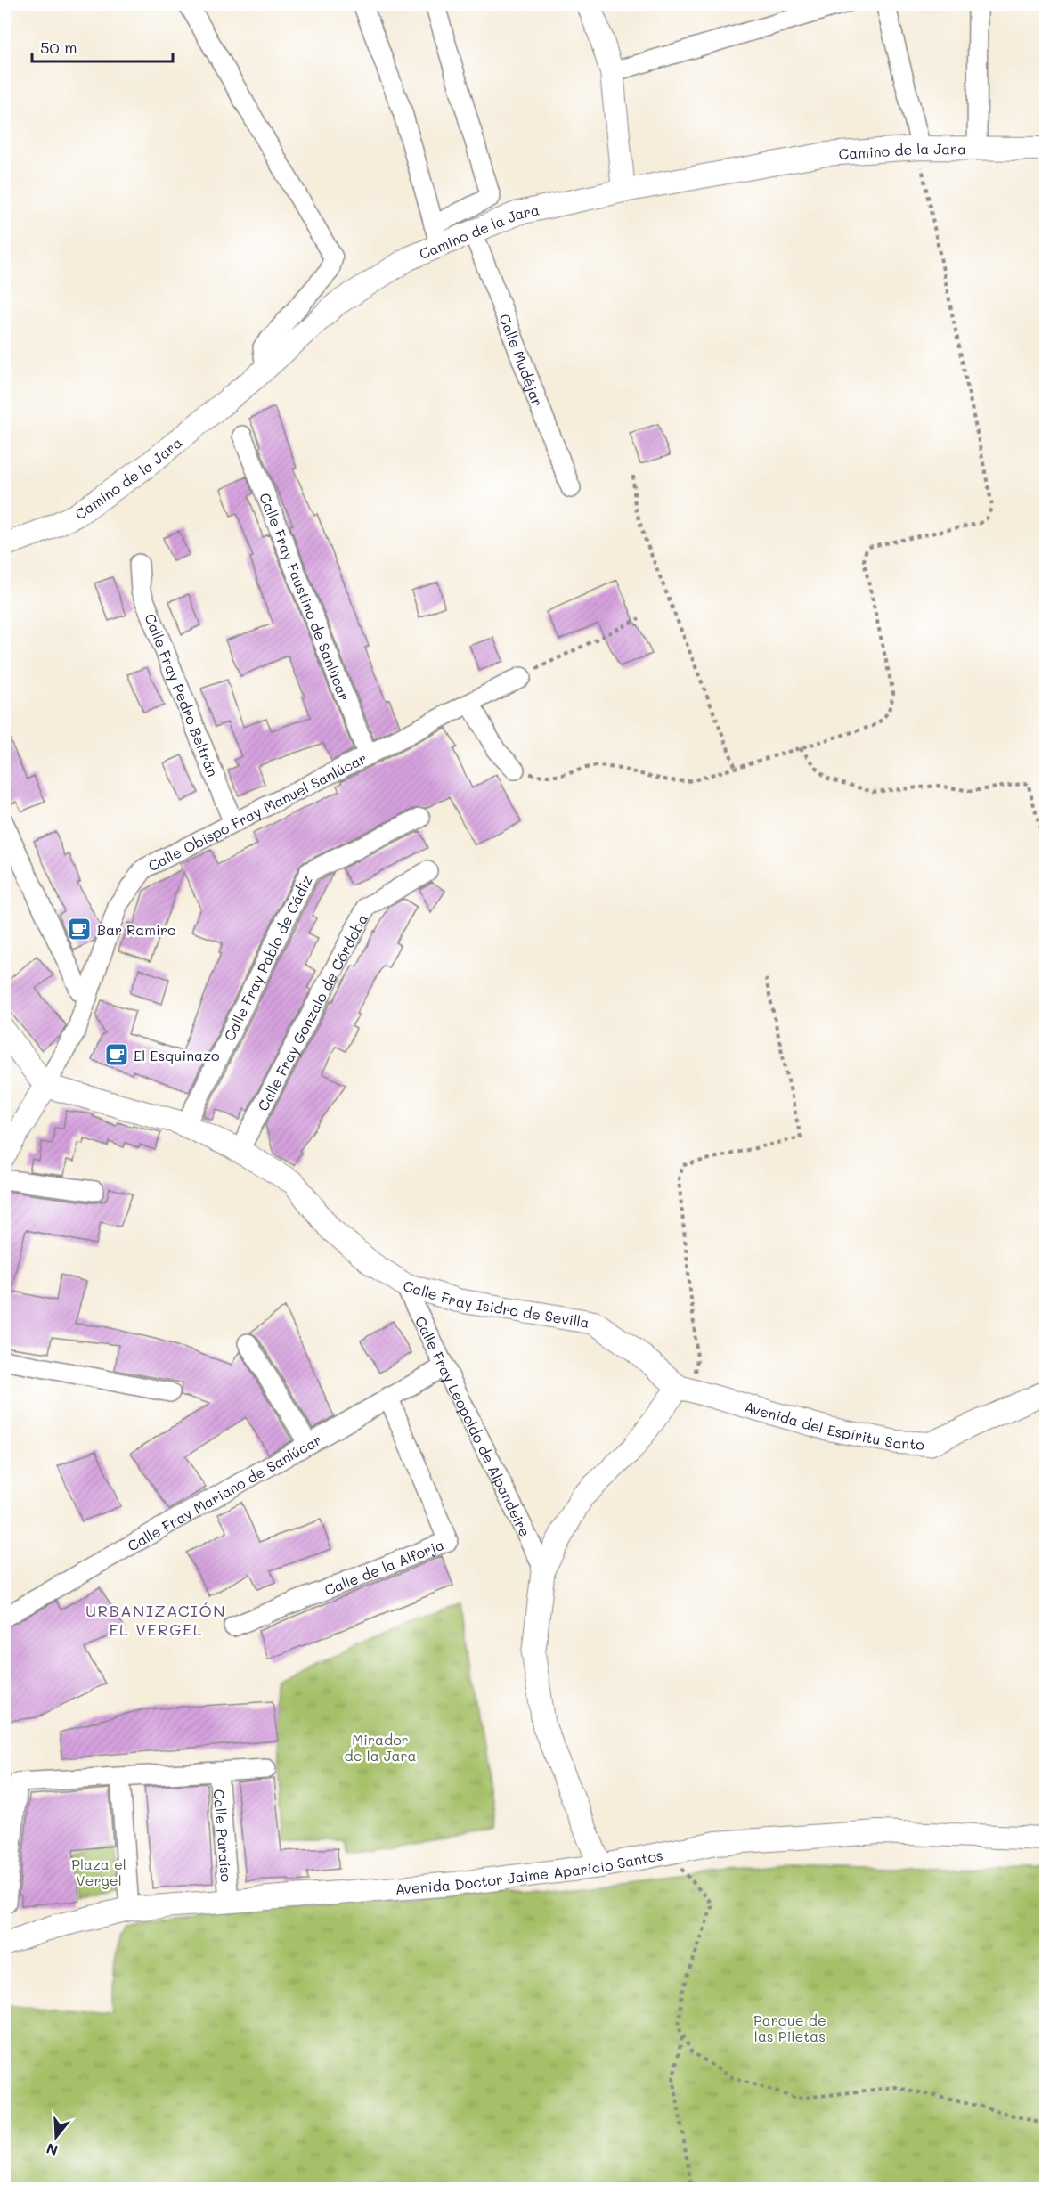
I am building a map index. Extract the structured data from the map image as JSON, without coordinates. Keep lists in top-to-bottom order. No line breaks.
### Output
{"streets":{"street":["Camino de la Jara","Calle Mudéjar","Calle Fray Faustino de Sanlúcar","Calle Fray Pedro Beltrán","Calle Obispo Fray Manuel Sanlúcar","Calle Fray Pablo de Cádiz","Calle Fray Gonzalo de Córdoba","Calle Fray Isidro de Sevilla","Avenida del Espíritu Santo","Calle Fray Leopoldo de Alpandeire","Calle Fray Mariano de Sanlúcar","Calle de la Alforja","Calle Paraíso","Avenida Doctor Jaime Aparicio Santos"]},"crossings":[["Camino de la Jara","Calle Mudéjar"],["Calle Fray Faustino de Sanlúcar","Calle Obispo Fray Manuel Sanlúcar"],["Calle Fray Pedro Beltrán","Calle Obispo Fray Manuel Sanlúcar"],["Calle Obispo Fray Manuel Sanlúcar","Calle Fray Isidro de Sevilla"],["Calle Fray Pablo de Cádiz","Calle Fray Isidro de Sevilla"],["Calle Fray Gonzalo de Córdoba","Calle Fray Isidro de Sevilla"],["Calle Fray Isidro de Sevilla","Avenida del Espíritu Santo"],["Calle Fray Isidro de Sevilla","Calle Fray Leopoldo de Alpandeire"],["Calle Fray Leopoldo de Alpandeire","Calle Fray Mariano de Sanlúcar"],["Calle Fray Mariano de Sanlúcar","Calle de la Alforja"],["Calle Paraíso","Avenida Doctor Jaime Aparicio Santos"]],"districts":["URBANIZACIÓN EL VERGEL"],"parks":["Mirador de la Jara","Plaza el Vergel","Parque de las Piletas"],"places":{"cafe":["Bar Ramiro","El Esquinazo"]},"scale_bar":"50 m","north":"bottom"}
